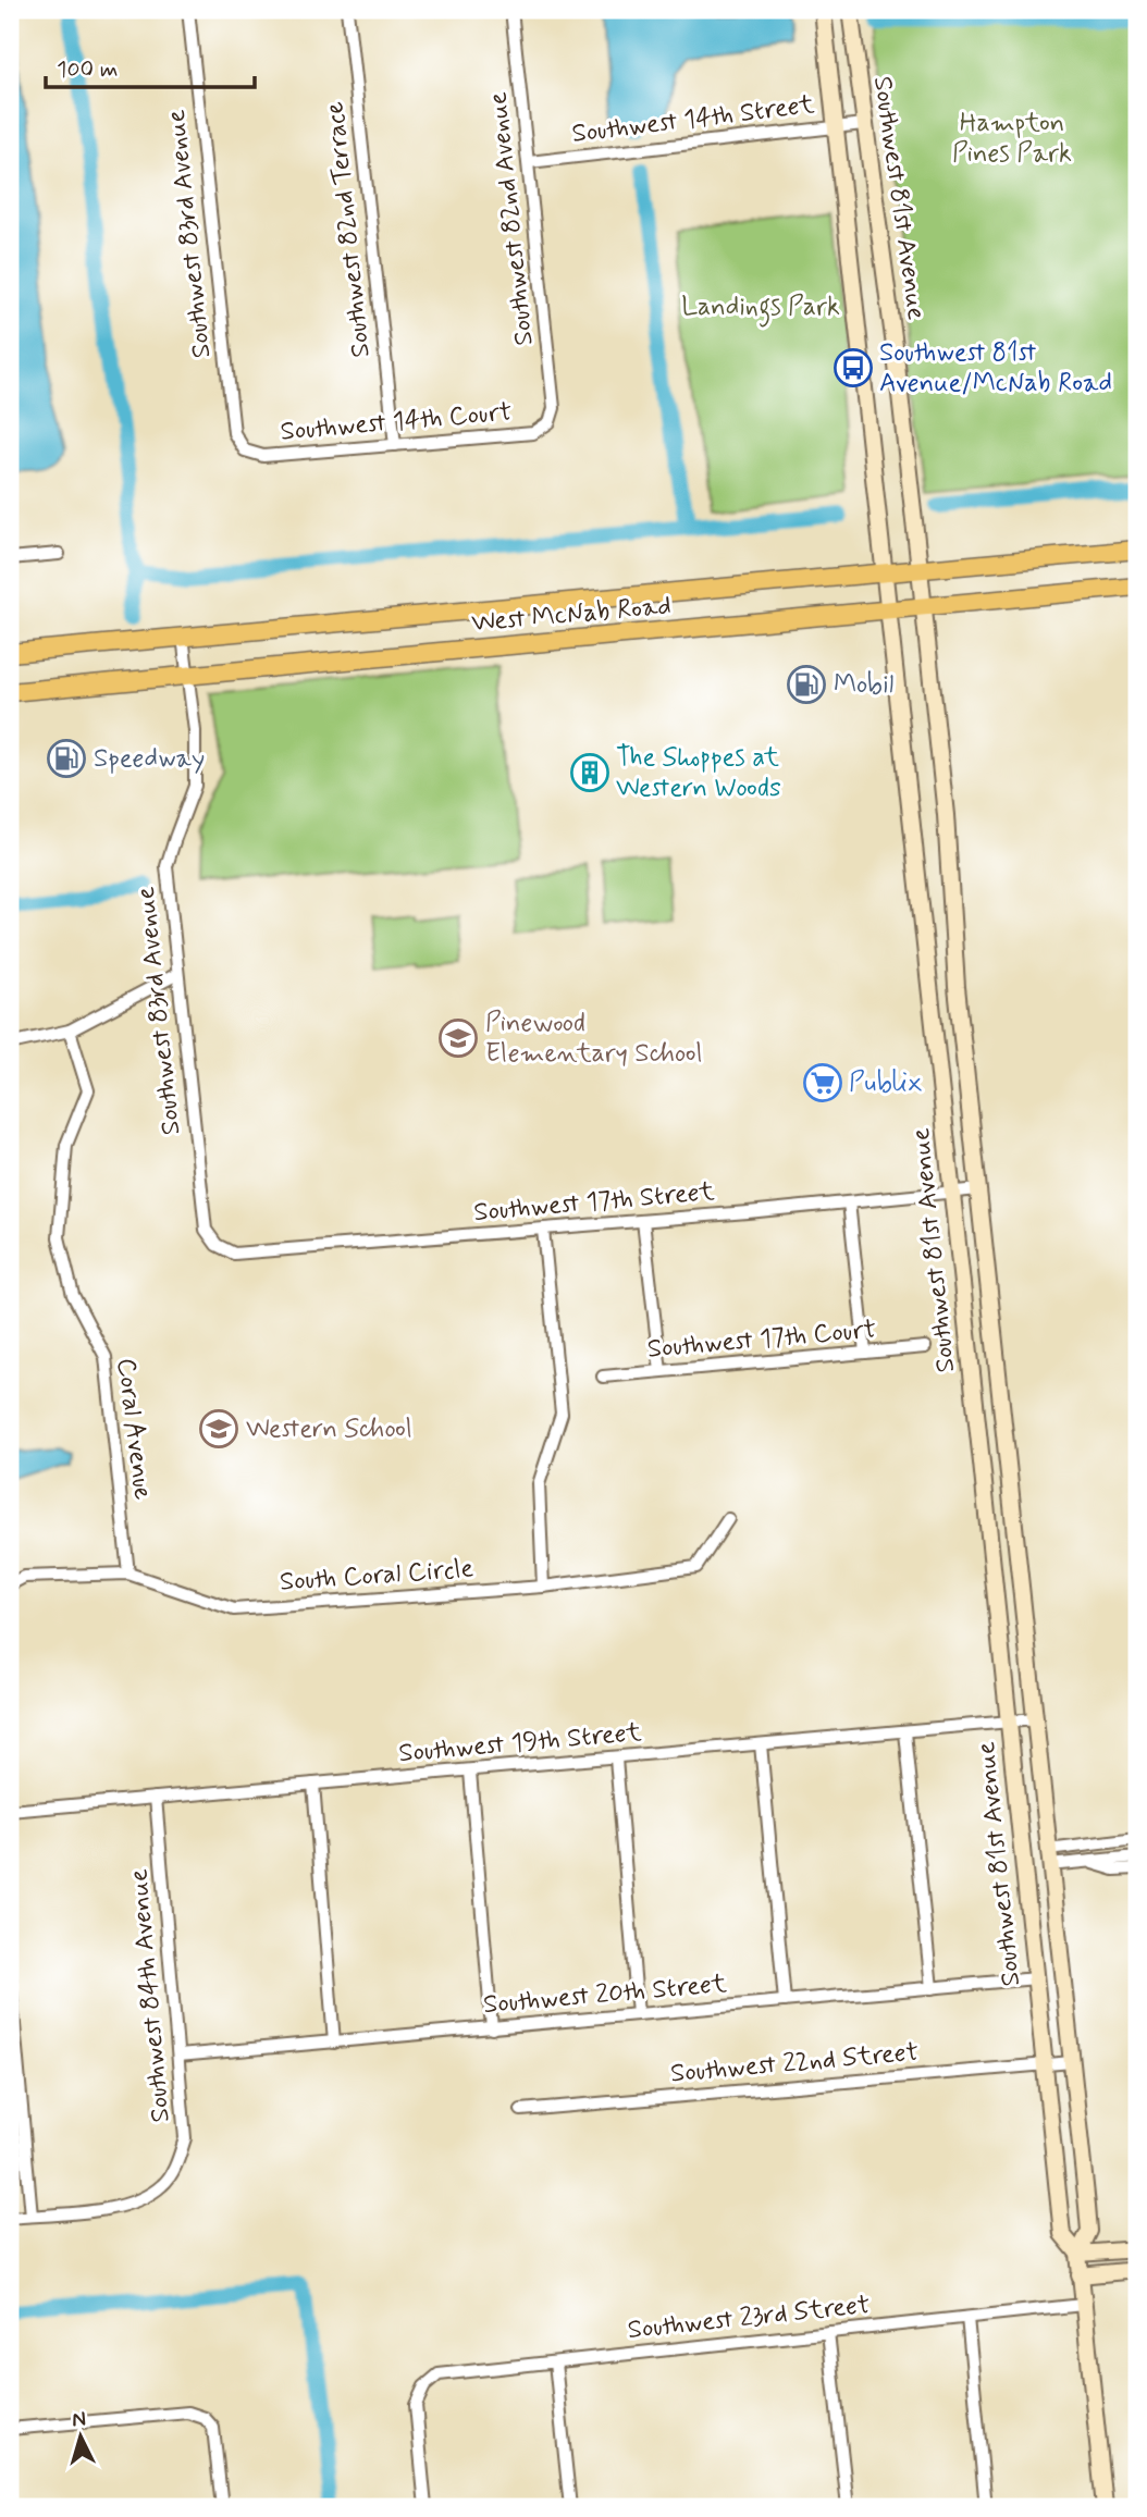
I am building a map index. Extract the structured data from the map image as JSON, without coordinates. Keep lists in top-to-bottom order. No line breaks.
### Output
{"streets":{"main road":["West McNab Road"],"street":["Southwest 14th Street","Southwest 81st Avenue","Southwest 82nd Avenue","Southwest 82nd Terrace","Southwest 83rd Avenue","Southwest 14th Court","Southwest 17th Street","Southwest 17th Court","Coral Avenue","South Coral Circle","Southwest 19th Street","Southwest 20th Street","Southwest 84th Avenue","Southwest 22nd Street","Southwest 23rd Street"]},"crossings":[["Southwest 14th Street","Southwest 81st Avenue"],["Southwest 14th Street","Southwest 82nd Avenue"],["Southwest 81st Avenue","West McNab Road"],["Southwest 81st Avenue","Southwest 17th Street"],["Southwest 81st Avenue","Southwest 19th Street"],["Southwest 81st Avenue","Southwest 20th Street"],["Southwest 81st Avenue","Southwest 22nd Street"],["Southwest 81st Avenue","Southwest 23rd Street"],["Southwest 82nd Avenue","Southwest 14th Court"],["Southwest 82nd Terrace","Southwest 14th Court"],["Southwest 83rd Avenue","Southwest 14th Court"],["Southwest 83rd Avenue","West McNab Road"],["Southwest 83rd Avenue","Southwest 17th Street"],["Coral Avenue","South Coral Circle"],["Southwest 19th Street","Southwest 84th Avenue"],["Southwest 20th Street","Southwest 84th Avenue"]],"parks":["Hampton Pines Park","Landings Park"],"places":{"bus stop":["Southwest 81st Avenue/McNab Road"],"fuel station":["Mobil","Speedway"],"building":["The Shoppes at Western Woods"],"school or university":["Pinewood Elementary School","Western School"],"supermarket":["Publix"]},"scale_bar":"100 m","north":"top"}
